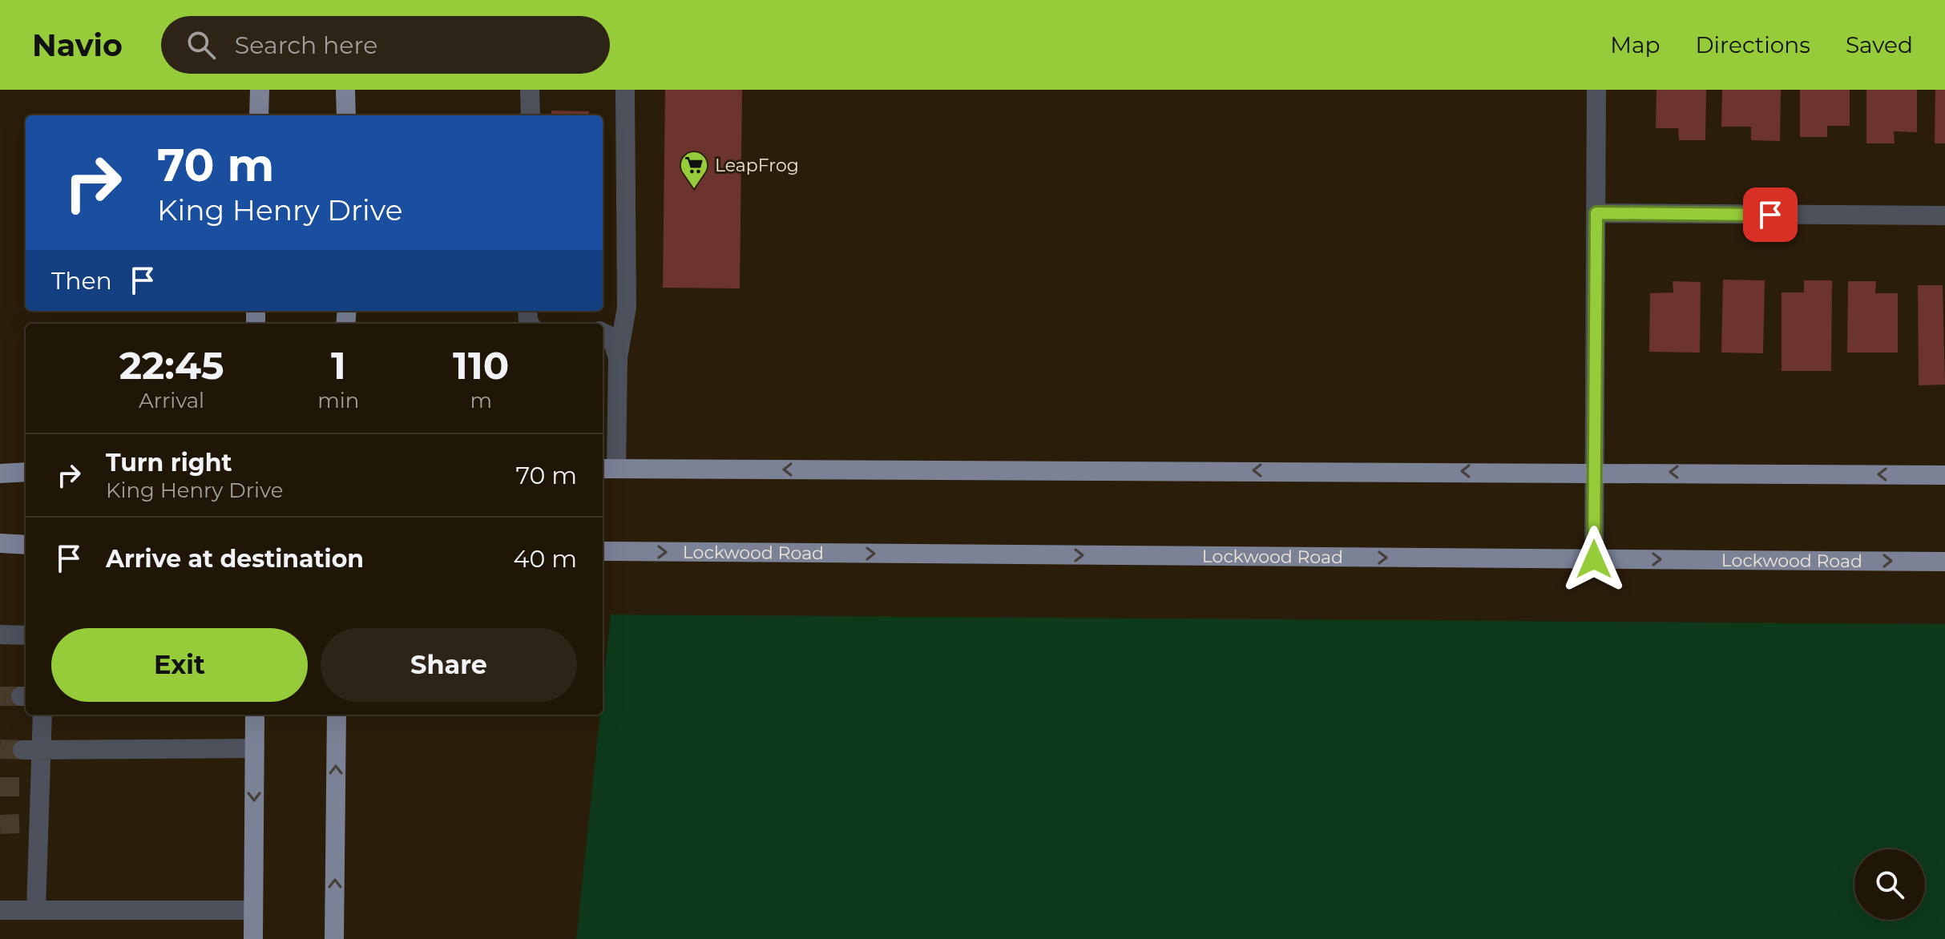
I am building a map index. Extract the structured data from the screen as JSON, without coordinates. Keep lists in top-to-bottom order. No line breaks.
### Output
{"streets":{"main road":["Lockwood Road"]},"places":{"supermarket":["LeapFrog"]},"page":{"header":"Navio","search":"Search here","nav":["Map","Directions","Saved"],"turn":["70 m","King Henry Drive"],"then":"Then","eta":["22:45","Arrival","1","min","110","m"],"list":[{"name":"Turn right","note":"King Henry Drive","value":"70 m"},{"name":"Arrive at destination","value":"40 m"}],"buttons":["Exit","Share"]}}
